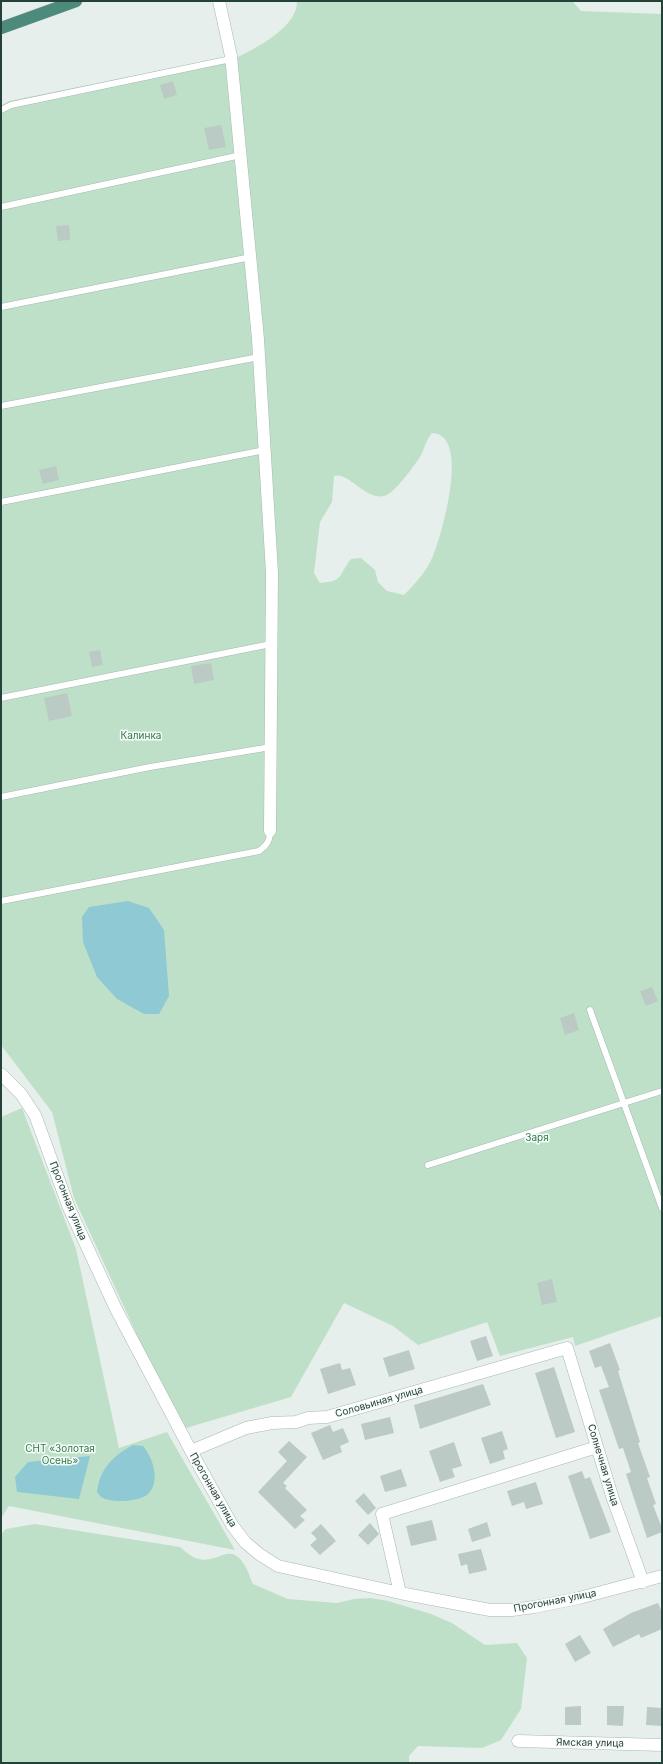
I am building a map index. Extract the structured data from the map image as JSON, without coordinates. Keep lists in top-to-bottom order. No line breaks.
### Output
{"streets":{"street":["Прогонная улица","Соловьиная улица","Солнечная улица","Ямская улица"]},"crossings":[["Прогонная улица","Соловьиная улица"],["Прогонная улица","Солнечная улица"],["Соловьиная улица","Солнечная улица"]],"parks":["Калинка","Заря","СНТ «Золотая Осень»"]}
